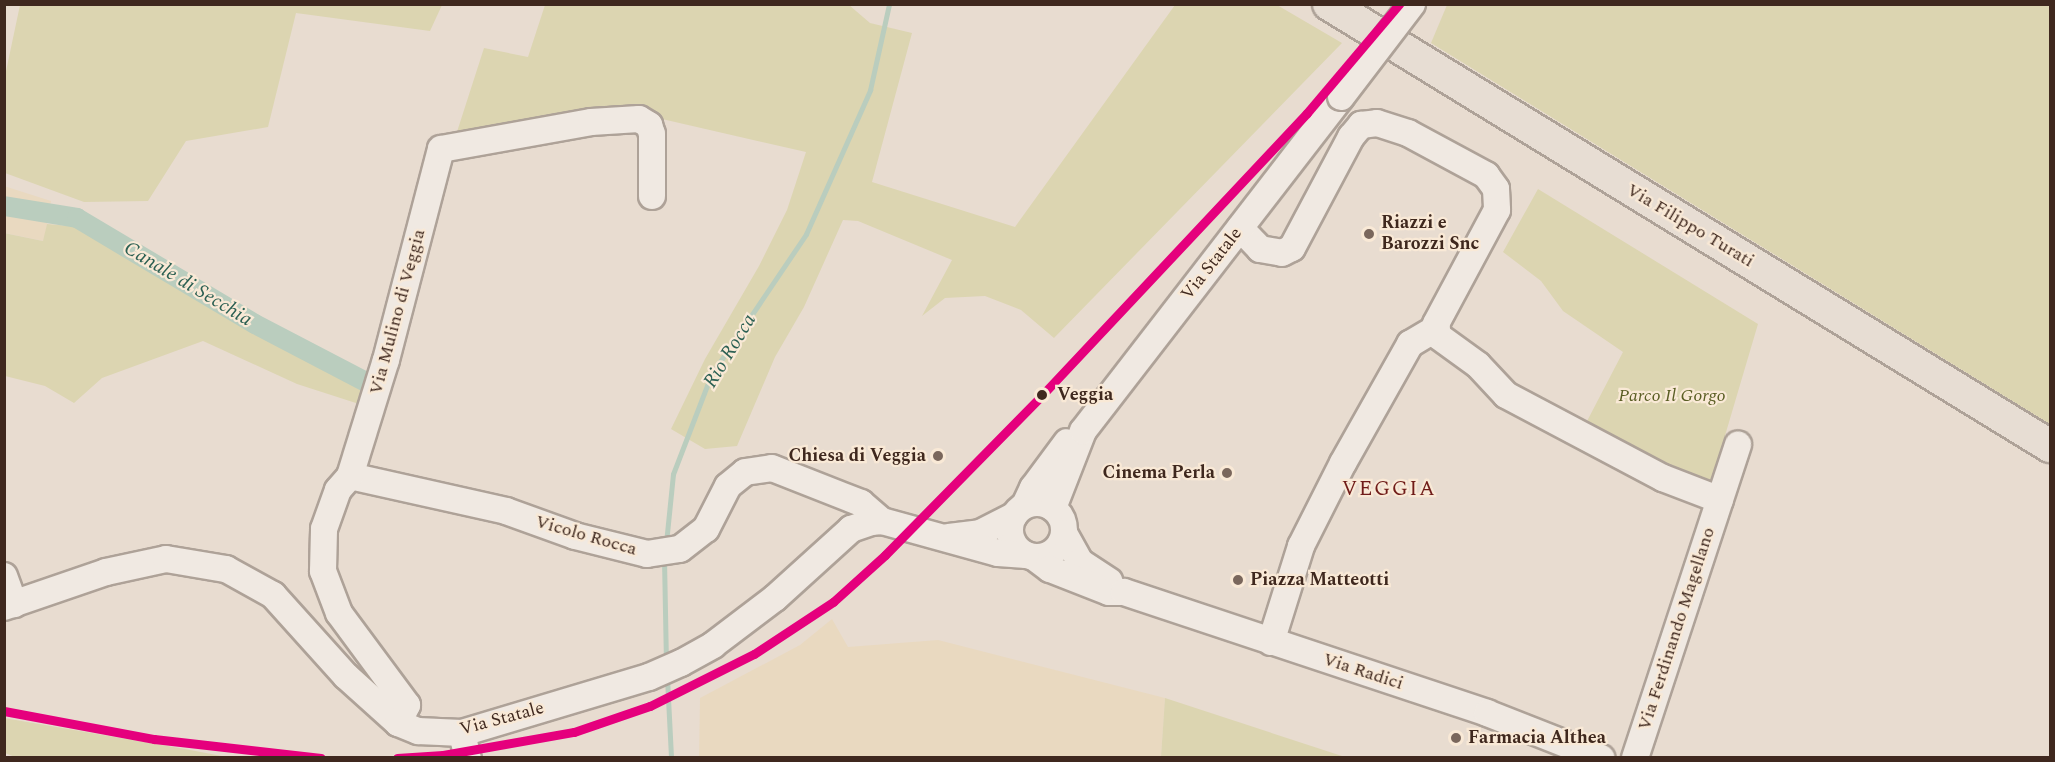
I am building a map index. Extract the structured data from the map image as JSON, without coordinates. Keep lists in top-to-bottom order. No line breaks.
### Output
{"streets":{"main road":["Via Filippo Turati"],"street":["Via Statale","Via Mulino di Veggia","Vicolo Rocca","Via Ferdinando Magellano","Via Radici"]},"crossings":[["Via Statale","Via Mulino di Veggia"],["Via Statale","Vicolo Rocca"],["Via Mulino di Veggia","Vicolo Rocca"]],"districts":["VEGGIA"],"water":["Canale di Secchia","Rio Rocca"],"parks":["Parco Il Gorgo"],"places":["Riazzi e Barozzi Snc","Veggia","Chiesa di Veggia","Cinema Perla","Piazza Matteotti","Farmacia Althea"]}
